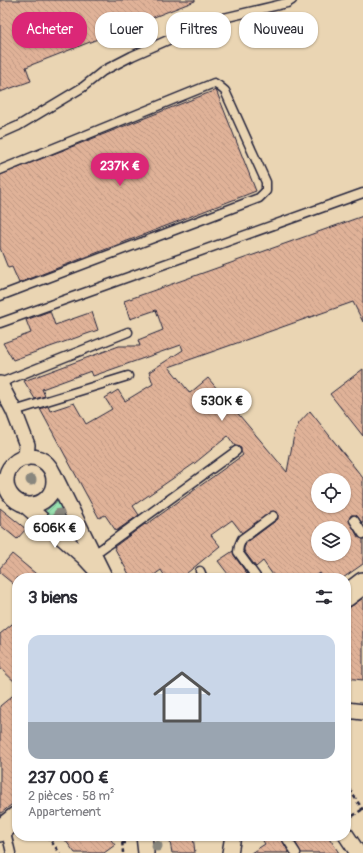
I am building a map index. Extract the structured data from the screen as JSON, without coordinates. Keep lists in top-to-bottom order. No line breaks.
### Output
{"page":{"chip":["Acheter","Louer","Filtres","Nouveau"],"price":["237K €","530K €","606K €"],"heading":"3 biens","list":[{"name":"237 000 €","note":"2 pièces · 58 m² · Appartement"}]}}
